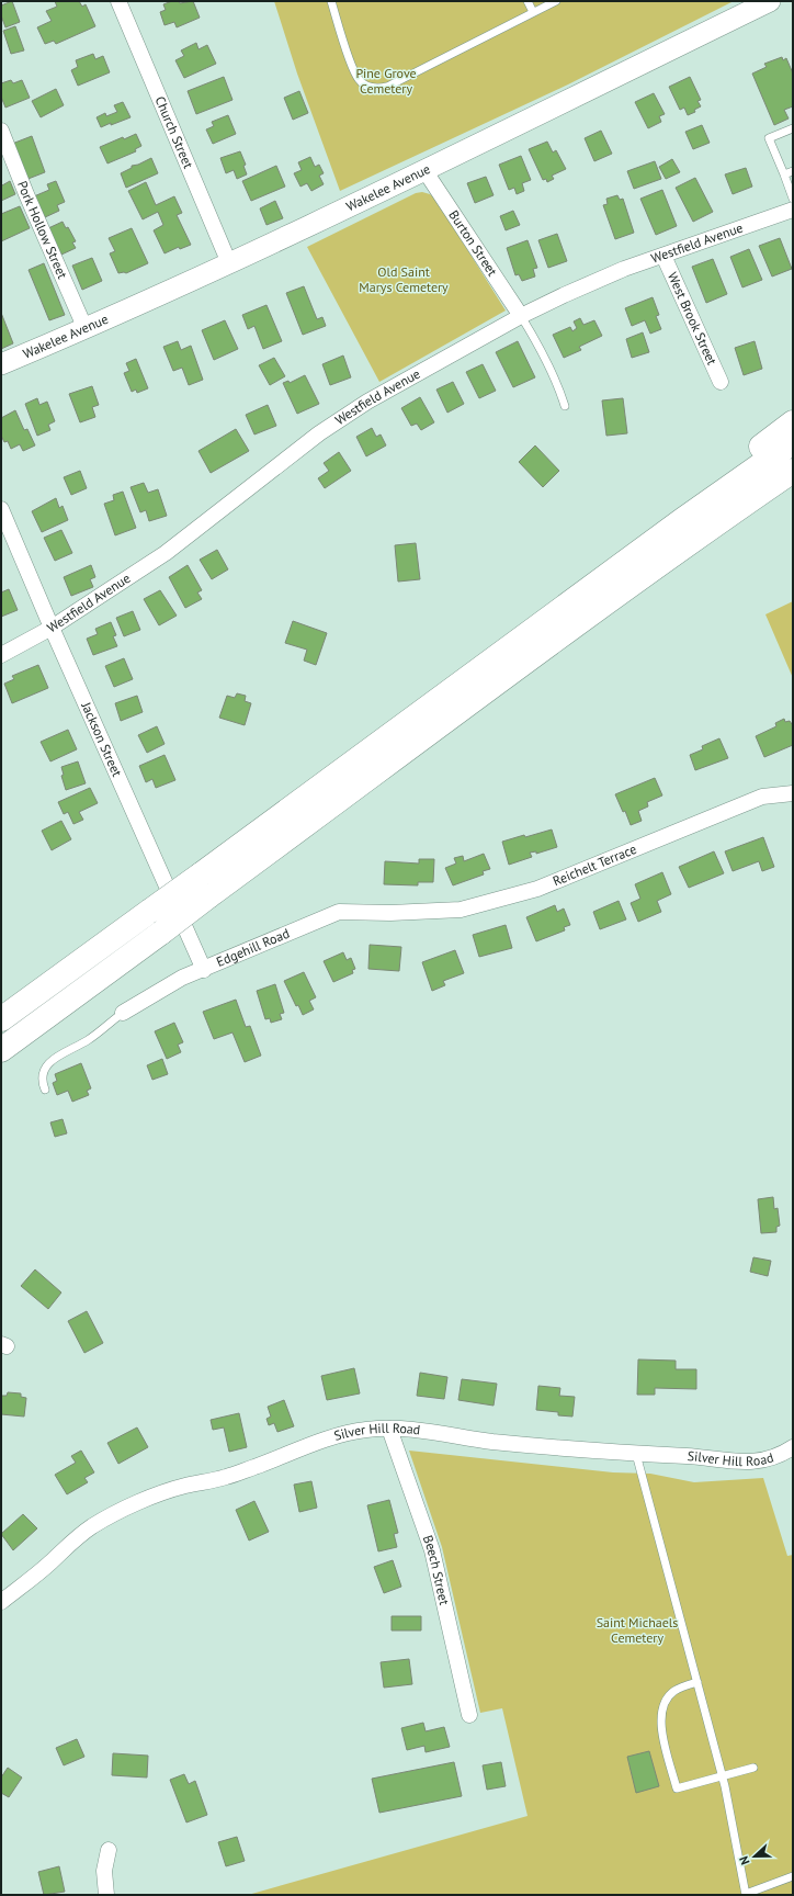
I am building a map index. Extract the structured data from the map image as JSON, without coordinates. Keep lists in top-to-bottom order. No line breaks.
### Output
{"streets":{"main road":["Wakelee Avenue"],"street":["Church Street","Pork Hollow Street","Burton Street","Westfield Avenue","West Brook Street","Jackson Street","Reichelt Terrace","Edgehill Road","Silver Hill Road","Beech Street"]},"crossings":[["Church Street","Wakelee Avenue"],["Wakelee Avenue","Pork Hollow Street"],["Wakelee Avenue","Burton Street"],["Burton Street","Westfield Avenue"],["Westfield Avenue","West Brook Street"],["Westfield Avenue","Jackson Street"],["Jackson Street","Edgehill Road"],["Reichelt Terrace","Edgehill Road"],["Silver Hill Road","Beech Street"]],"parks":["Pine Grove Cemetery","Old Saint Marys Cemetery","Saint Michaels Cemetery"],"north":"left"}
